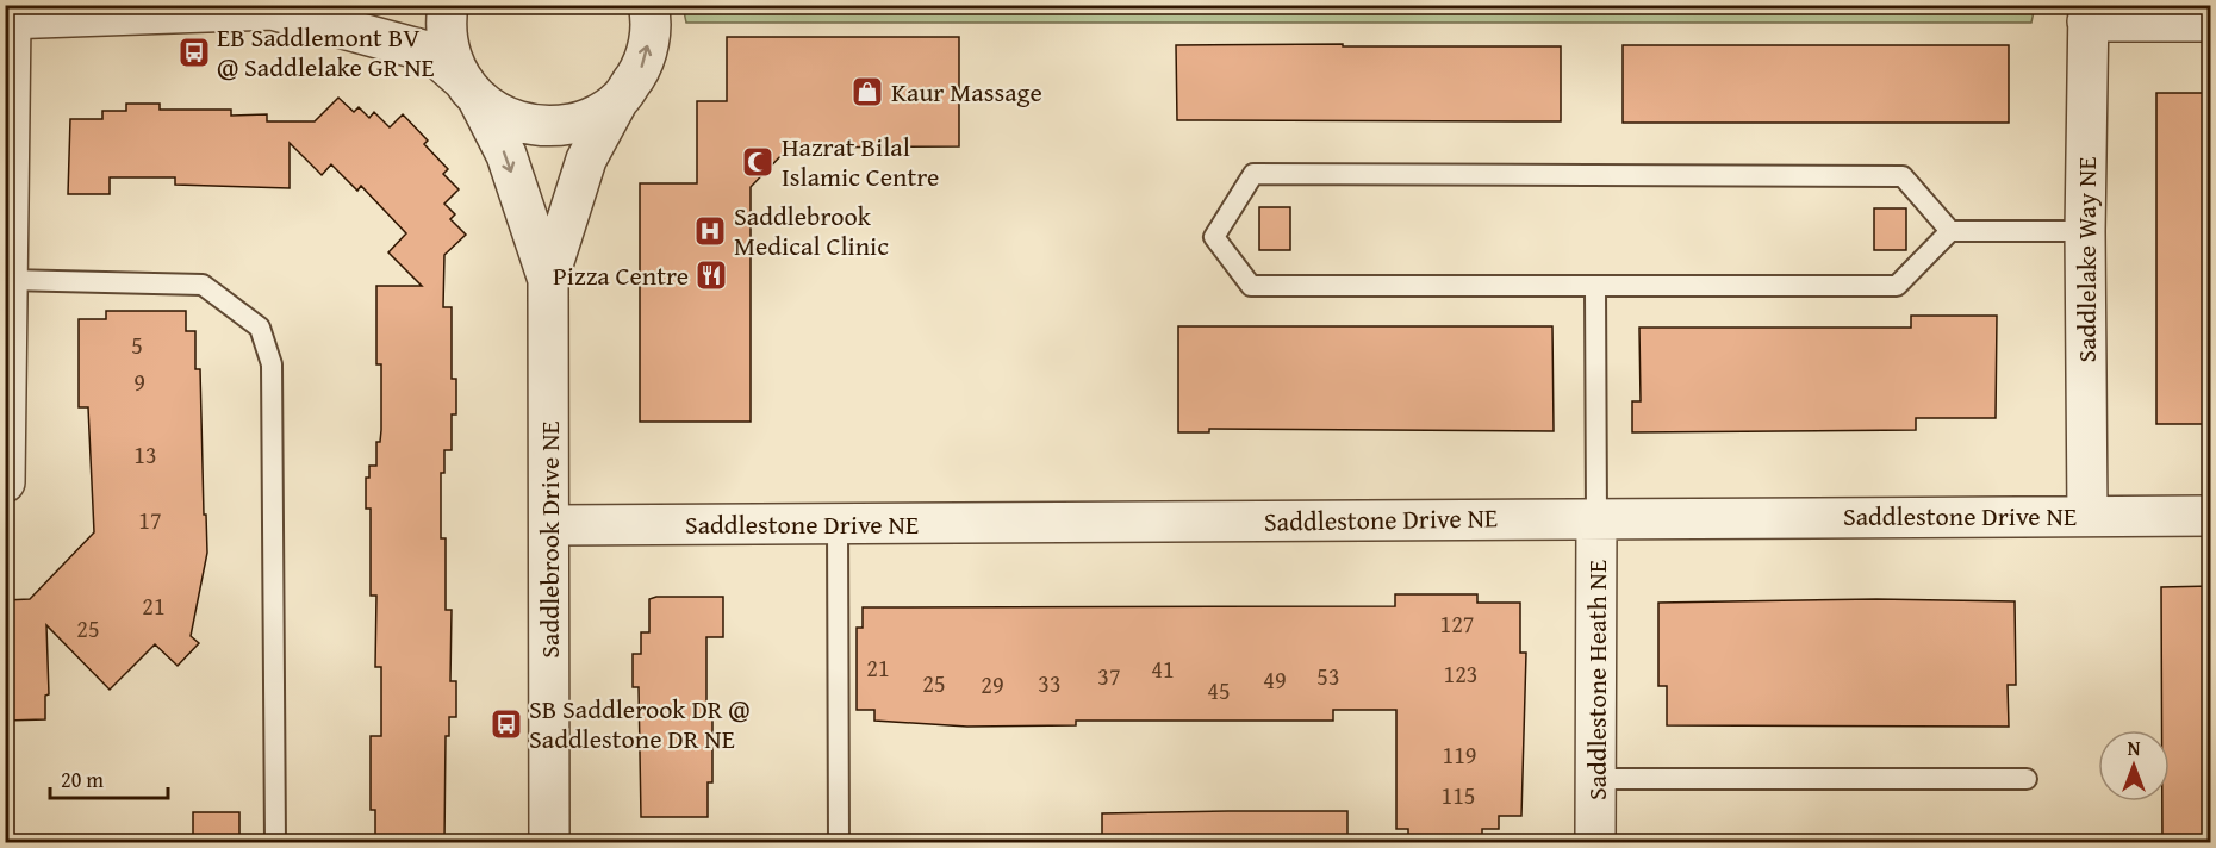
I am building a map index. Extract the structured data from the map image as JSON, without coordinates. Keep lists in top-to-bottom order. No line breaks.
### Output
{"streets":{"street":["Saddlelake Way NE","Saddlestone Drive NE","Saddlebrook Drive NE","Saddlestone Heath NE"]},"crossings":[["Saddlelake Way NE","Saddlestone Drive NE"],["Saddlestone Drive NE","Saddlebrook Drive NE"],["Saddlestone Drive NE","Saddlestone Heath NE"]],"places":{"bus stop":["EB Saddlemont BV @ Saddlelake GR NE","SB Saddlerook DR @ Saddlestone DR NE"],"shop":["Kaur Massage"],"mosque":["Hazrat Bilal Islamic Centre"],"hospital":["Saddlebrook Medical Clinic"],"restaurant":["Pizza Centre"]},"house_numbers":["5","9","13","17","21","127","25","21","41","123","37","53","49","25","33","29","45","119","115"],"scale_bar":"20 m","north":"top"}
